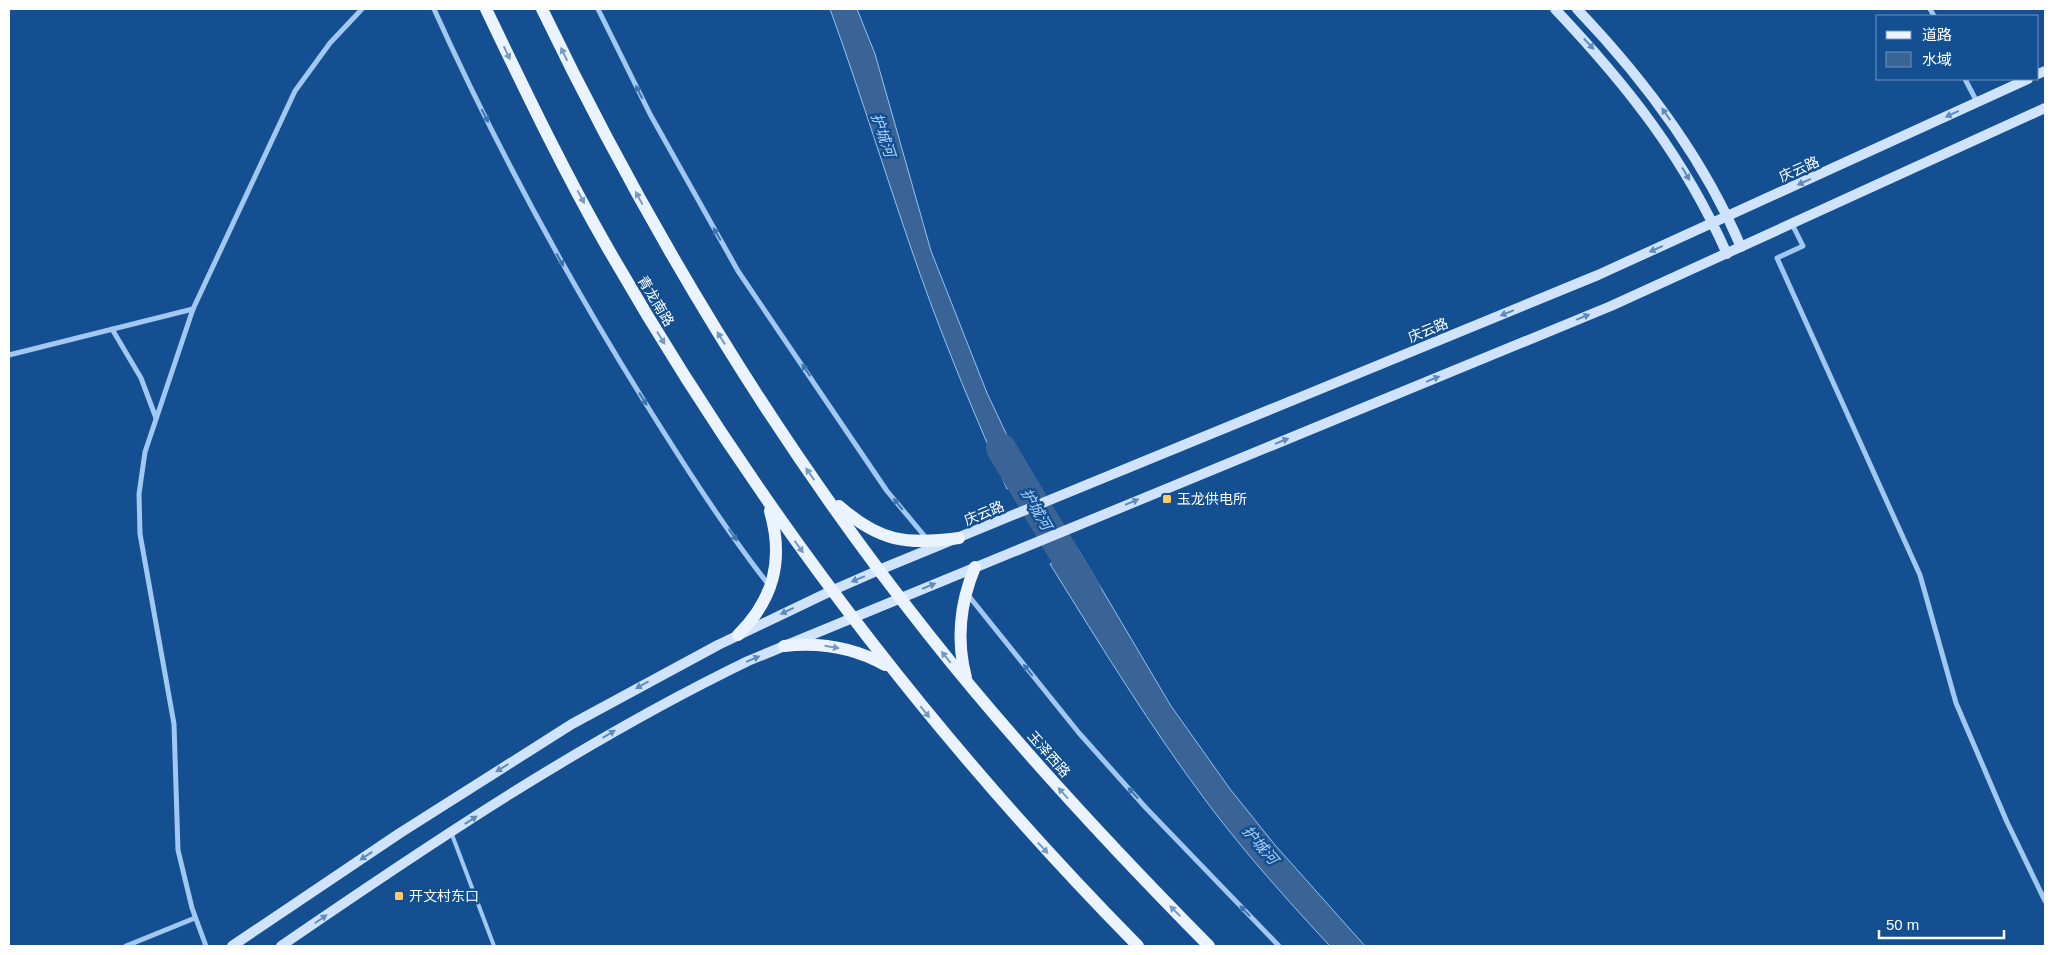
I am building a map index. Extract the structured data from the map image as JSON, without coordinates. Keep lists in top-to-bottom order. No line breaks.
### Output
{"streets":{"main road":["庆云路","青龙南路","玉泽西路"]},"crossings":[["庆云路","青龙南路"],["庆云路","玉泽西路"]],"water":["护城河"],"places":{"transit":["玉龙供电所","开文村东口"]},"legend":["道路","水域"],"scale_bar":"50 m"}
